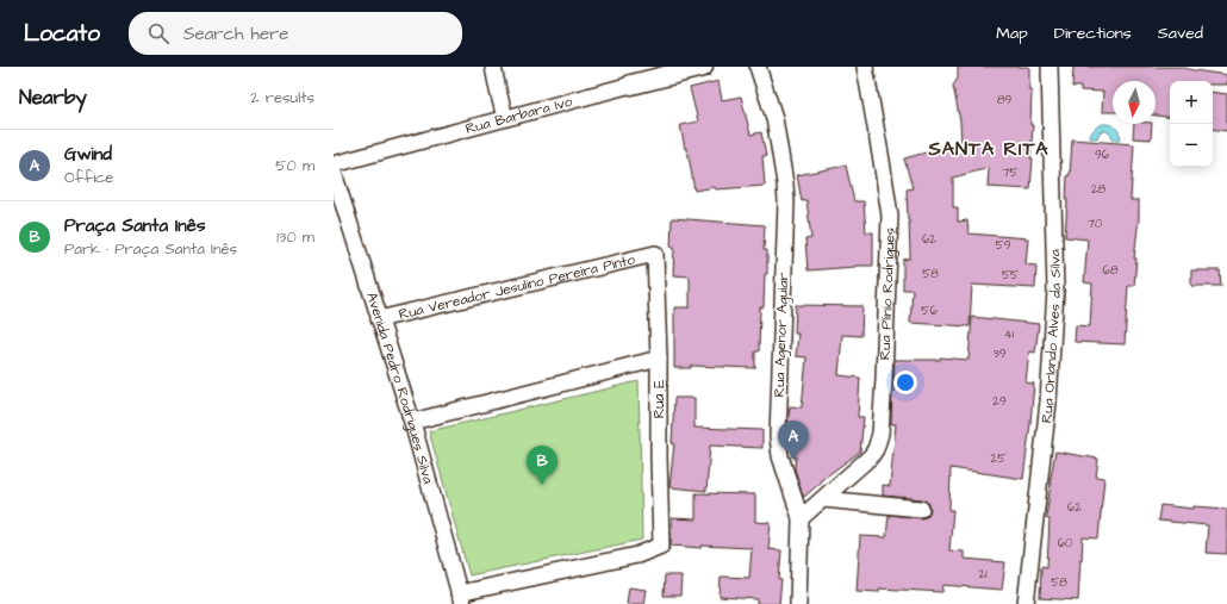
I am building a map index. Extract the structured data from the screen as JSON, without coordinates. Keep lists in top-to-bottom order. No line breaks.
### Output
{"streets":{"street":["Rua Barbara Ivo","Rua Vereador Jesulino Pereira Pinto","Rua Plinio Rodrigues","Rua Agenor Aguiar","Rua Orlando Alves da Silva","Avenida Pedro Rodrigues Silva","Rua E"]},"crossings":[["Rua Vereador Jesulino Pereira Pinto","Avenida Pedro Rodrigues Silva"],["Rua Vereador Jesulino Pereira Pinto","Rua E"],["Rua Plinio Rodrigues","Rua Agenor Aguiar"],["Avenida Pedro Rodrigues Silva","Rua E"]],"districts":["SANTA RITA"],"house_numbers":["89","96","75","28","70","62","59","68","58","55","56","41","39","29","25","62","60","21","58"],"north":"bottom","page":{"header":"Locato","search":"Search here","nav":["Map","Directions","Saved"],"heading":["Nearby","2 results"],"map_buttons":["+","−"],"list":[{"mark":"A","name":"Gwind","note":"Office","value":"50 m"},{"mark":"B","name":"Praça Santa Inês","note":"Park · Praça Santa Inês","value":"130 m"}],"pins":["A","B"]}}
